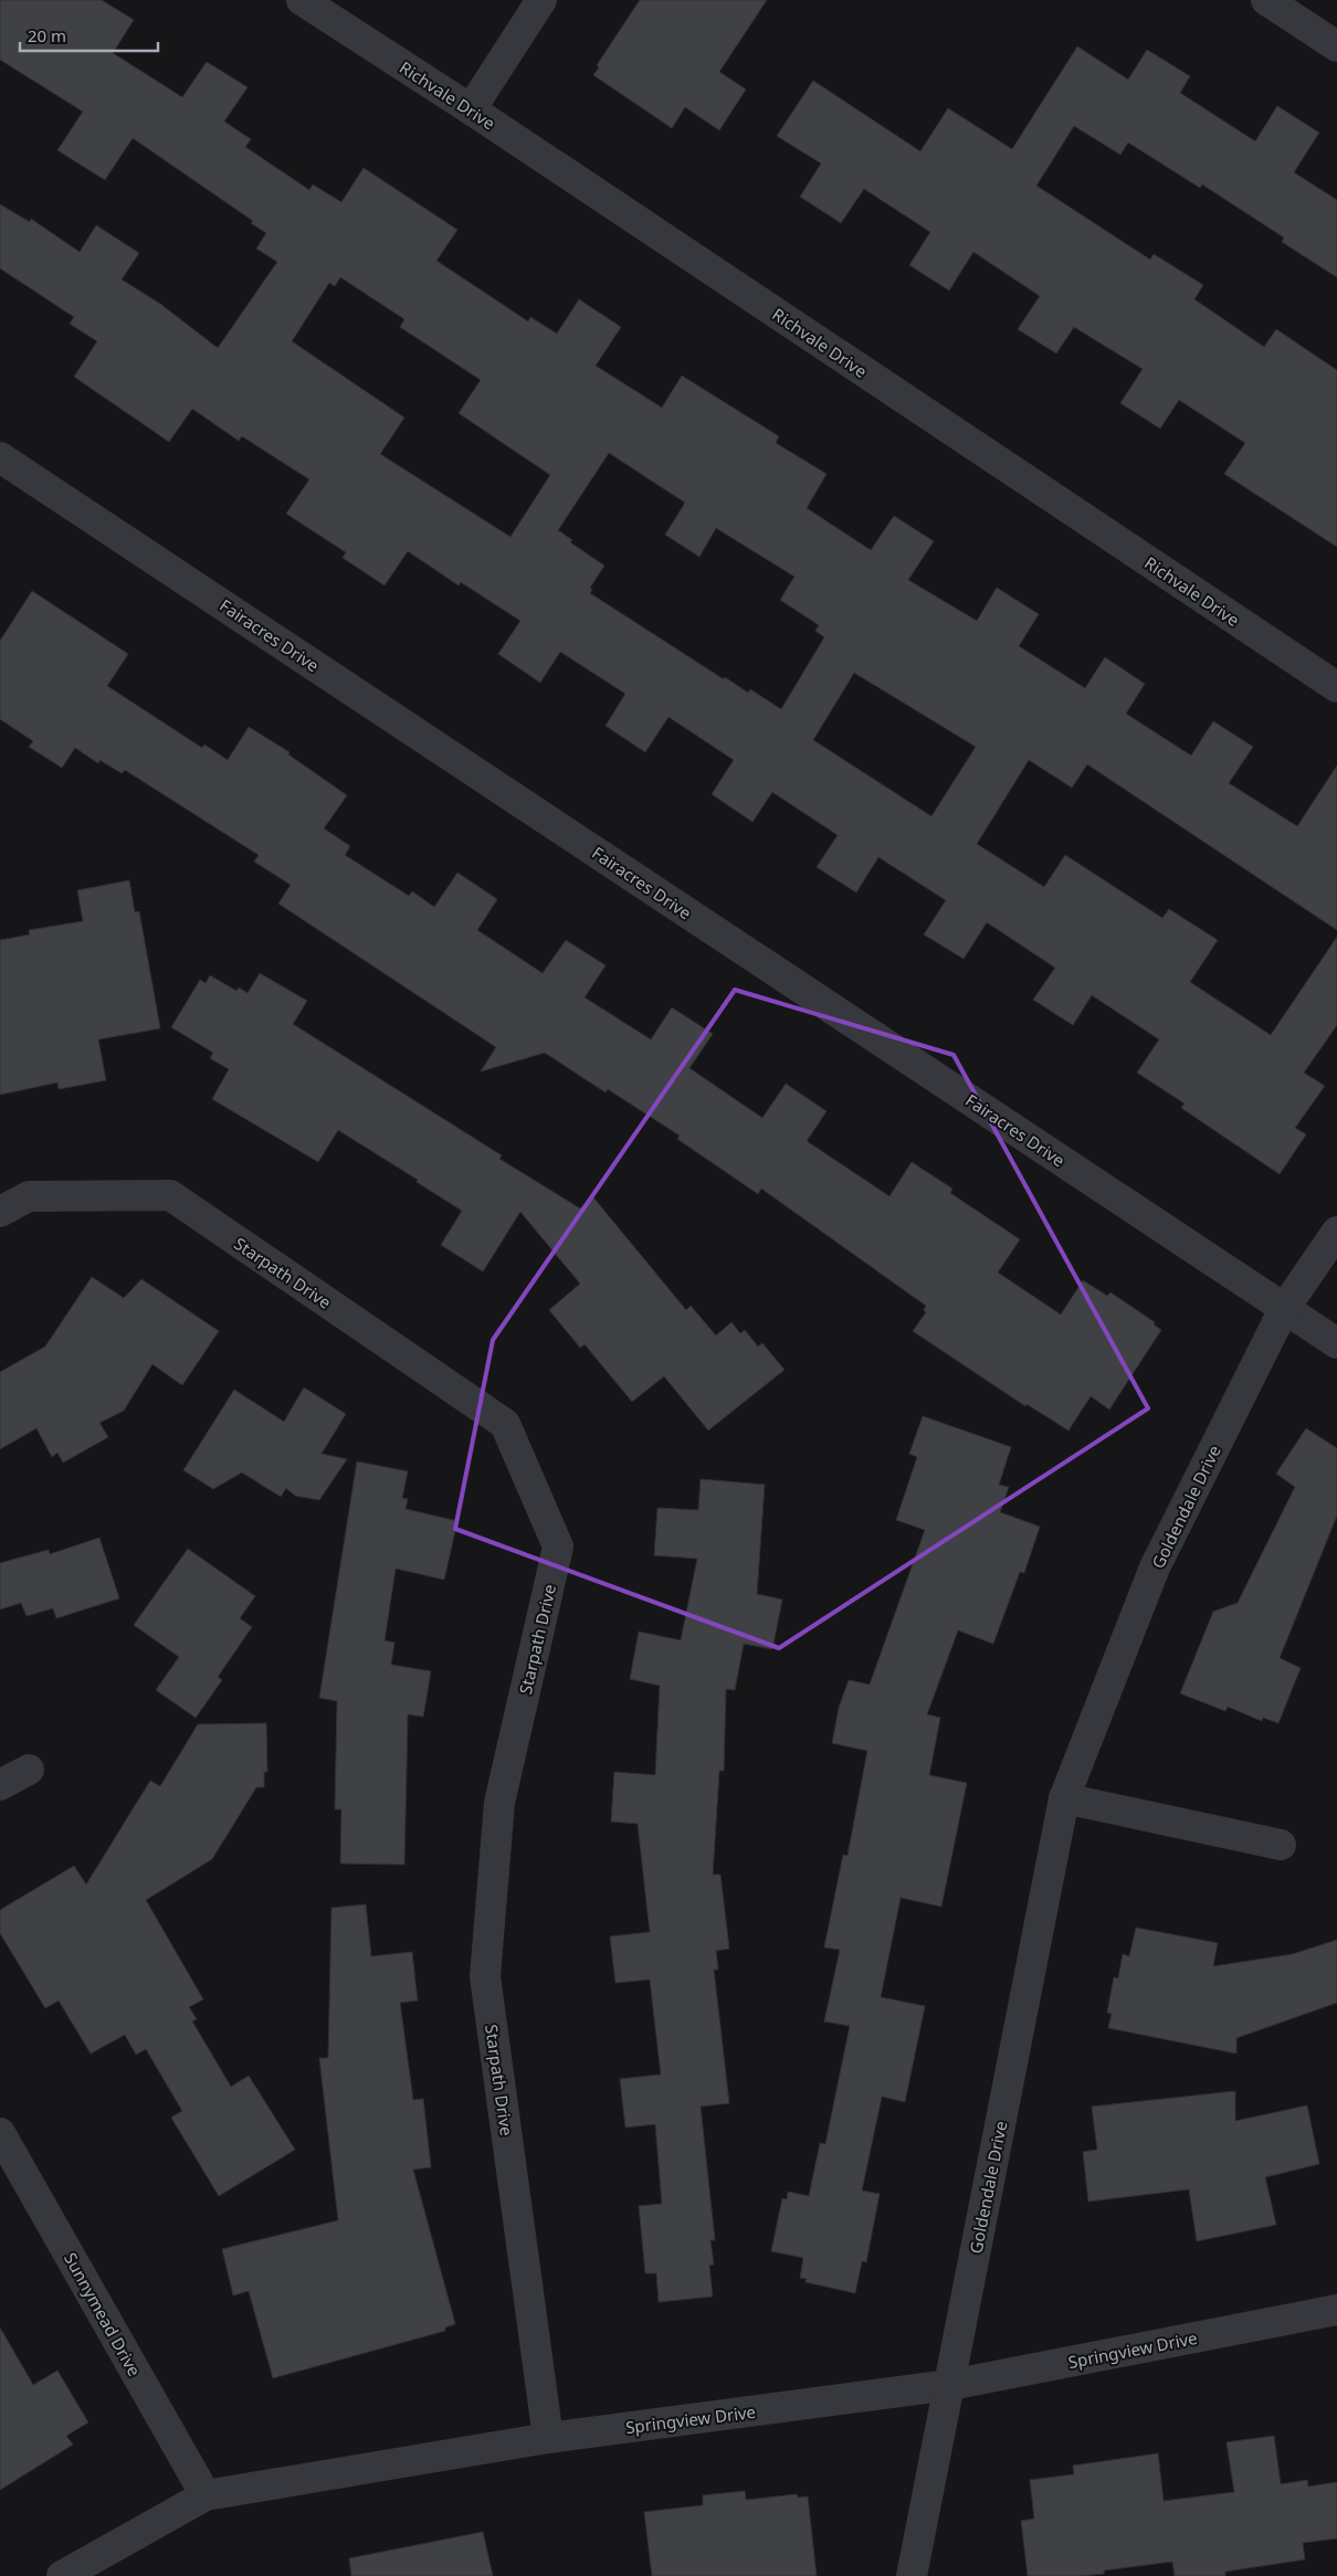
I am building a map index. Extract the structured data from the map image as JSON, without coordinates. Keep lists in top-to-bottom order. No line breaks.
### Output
{"streets":{"street":["Richvale Drive","Fairacres Drive","Starpath Drive","Goldendale Drive","Sunnymead Drive","Springview Drive"]},"crossings":[["Fairacres Drive","Goldendale Drive"],["Starpath Drive","Springview Drive"],["Goldendale Drive","Springview Drive"],["Sunnymead Drive","Springview Drive"]],"scale_bar":"20 m"}
